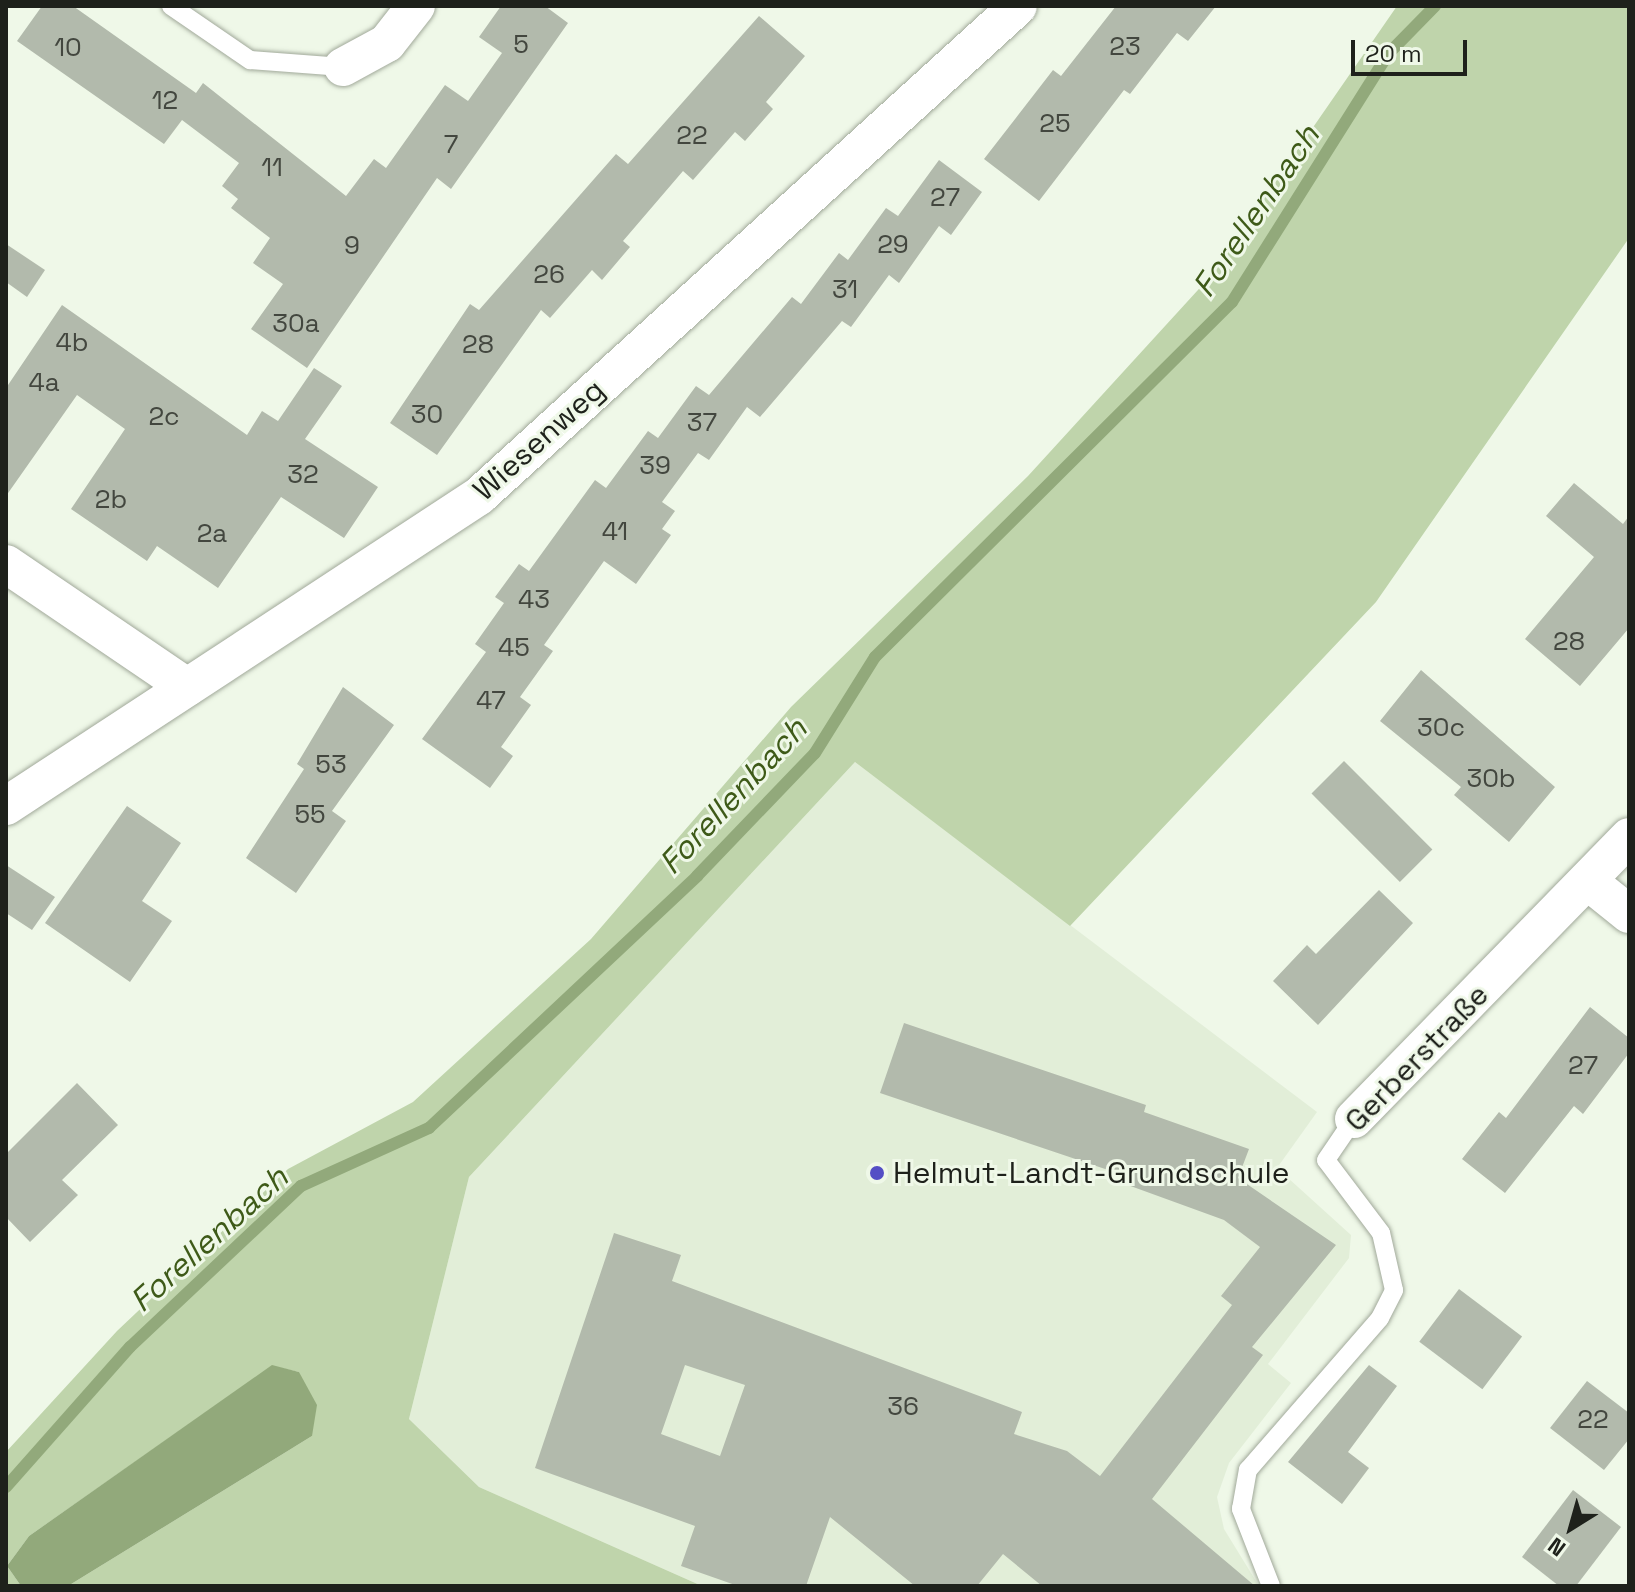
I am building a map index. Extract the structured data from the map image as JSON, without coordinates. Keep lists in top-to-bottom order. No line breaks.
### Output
{"streets":{"street":["Wiesenweg","Gerberstraße"]},"water":["Forellenbach"],"places":["Helmut-Landt-Grundschule"],"house_numbers":["5","23","10","12","25","22","7","11","27","29","9","26","31","30a","4b","28","4a","30","2c","37","39","32","2b","41","2a","43","28","45","47","30c","53","30b","55","27","36","22"],"scale_bar":"20 m","north":"bottom left"}
